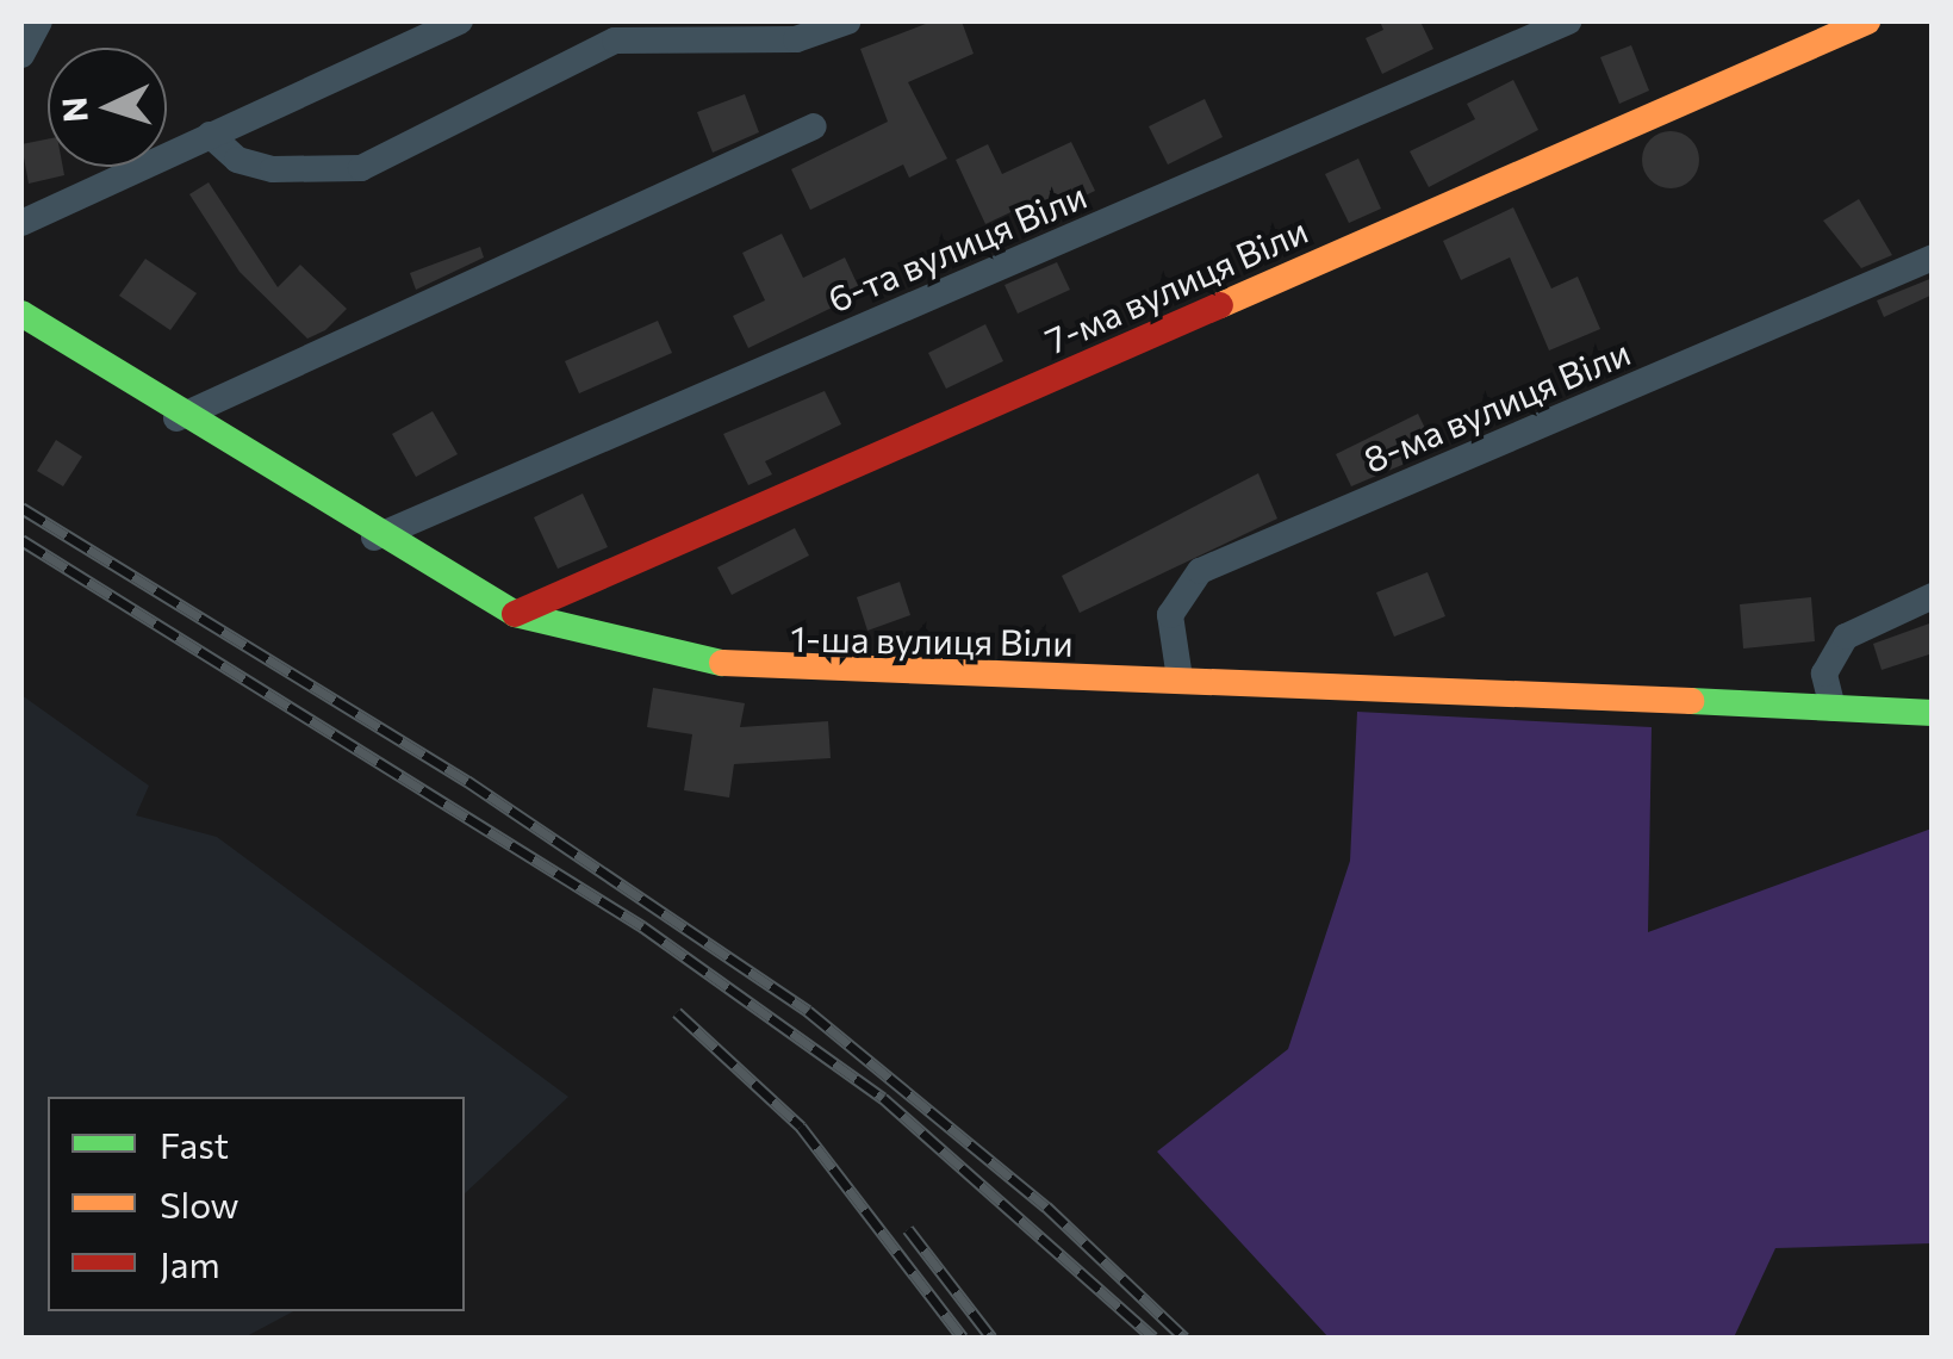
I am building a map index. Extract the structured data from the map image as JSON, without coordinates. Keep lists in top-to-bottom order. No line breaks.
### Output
{"streets":{"main road":["7-ма вулиця Віли","1-ша вулиця Віли"],"street":["6-та вулиця Віли","8-ма вулиця Віли"]},"crossings":[["6-та вулиця Віли","1-ша вулиця Віли"],["7-ма вулиця Віли","1-ша вулиця Віли"],["8-ма вулиця Віли","1-ша вулиця Віли"]],"legend":["Fast","Slow","Jam"],"north":"left"}
